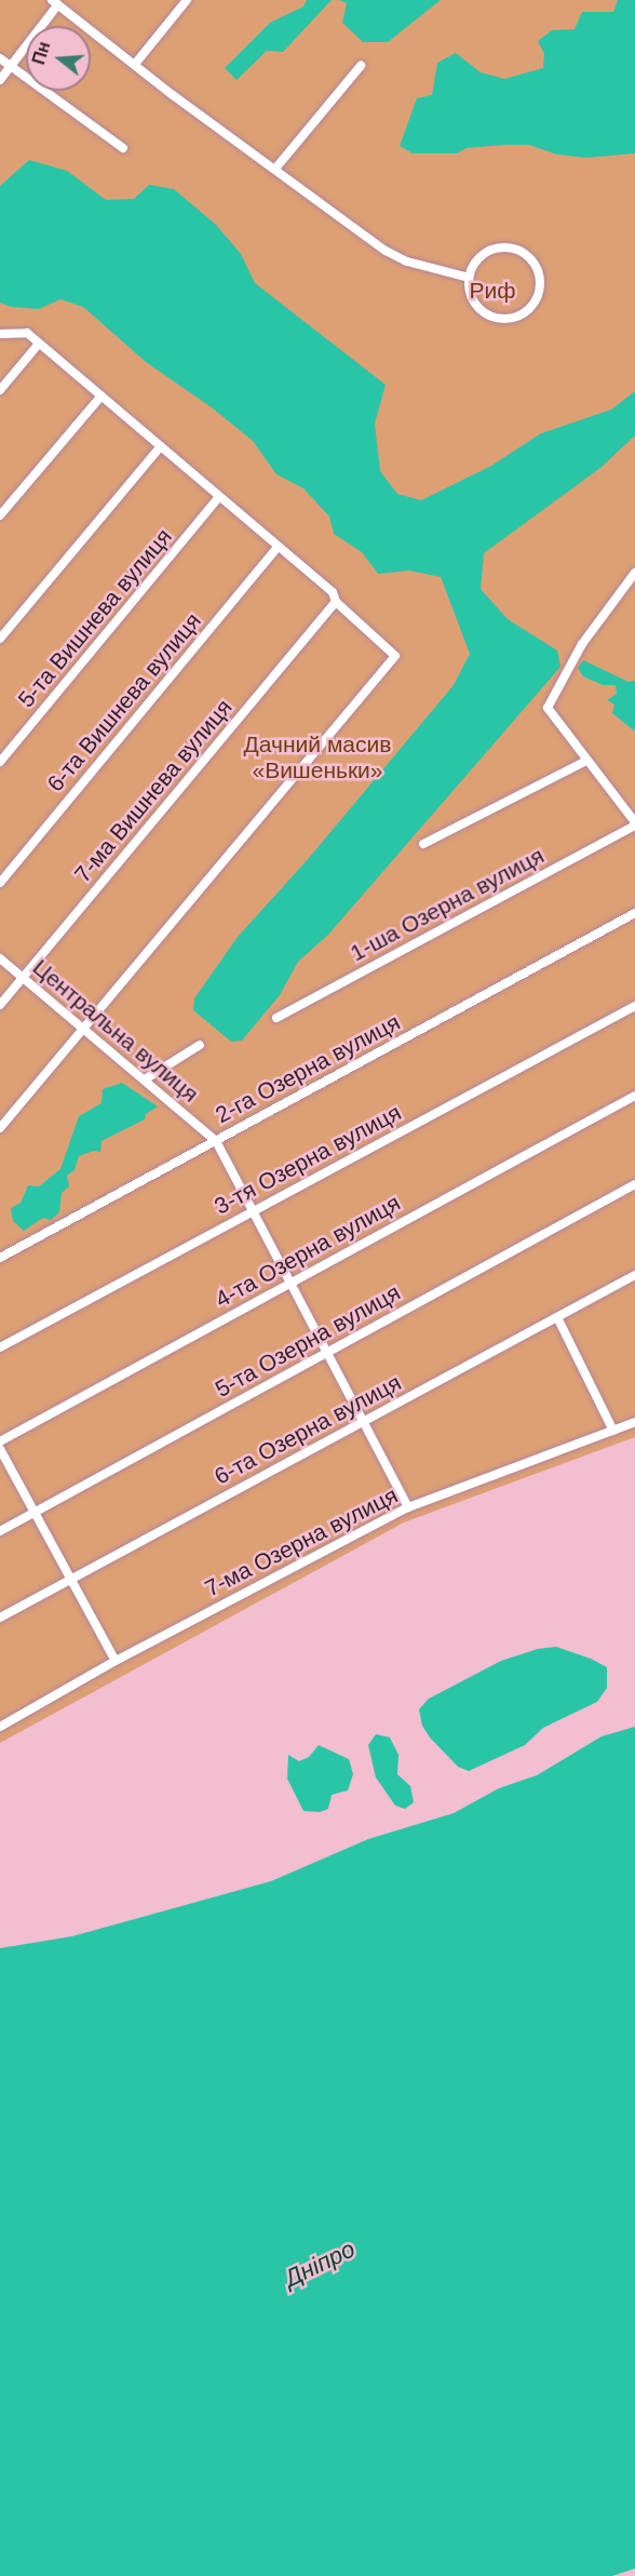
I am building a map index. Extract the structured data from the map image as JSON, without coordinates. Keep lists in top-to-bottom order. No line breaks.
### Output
{"streets":{"street":["5-та Вишнева вулиця","6-та Вишнева вулиця","7-ма Вишнева вулиця","1-ша Озерна вулиця","Центральна вулиця","2-га Озерна вулиця","3-тя Озерна вулиця","4-та Озерна вулиця","5-та Озерна вулиця","6-та Озерна вулиця","7-ма Озерна вулиця"]},"crossings":[["7-ма Вишнева вулиця","Центральна вулиця"],["Центральна вулиця","2-га Озерна вулиця"],["Центральна вулиця","3-тя Озерна вулиця"],["Центральна вулиця","4-та Озерна вулиця"],["Центральна вулиця","5-та Озерна вулиця"],["Центральна вулиця","6-та Озерна вулиця"],["Центральна вулиця","7-ма Озерна вулиця"]],"water":["Дніпро"],"parks":["Риф","Дачний масив «Вишеньки»"],"north":"left"}
